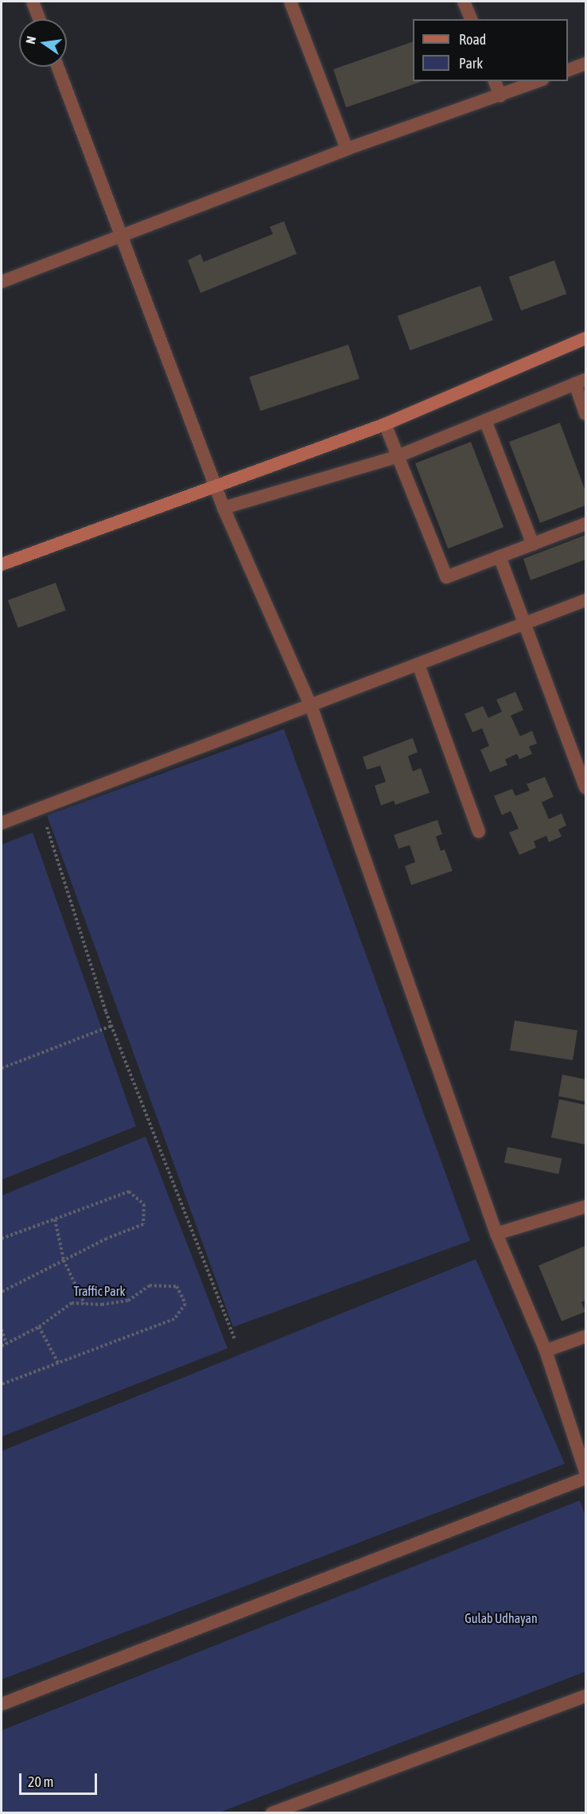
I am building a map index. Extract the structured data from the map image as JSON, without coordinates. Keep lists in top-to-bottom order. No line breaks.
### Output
{"parks":["Traffic Park","Gulab Udhayan"],"legend":["Road","Park"],"scale_bar":"20 m","north":"left"}
